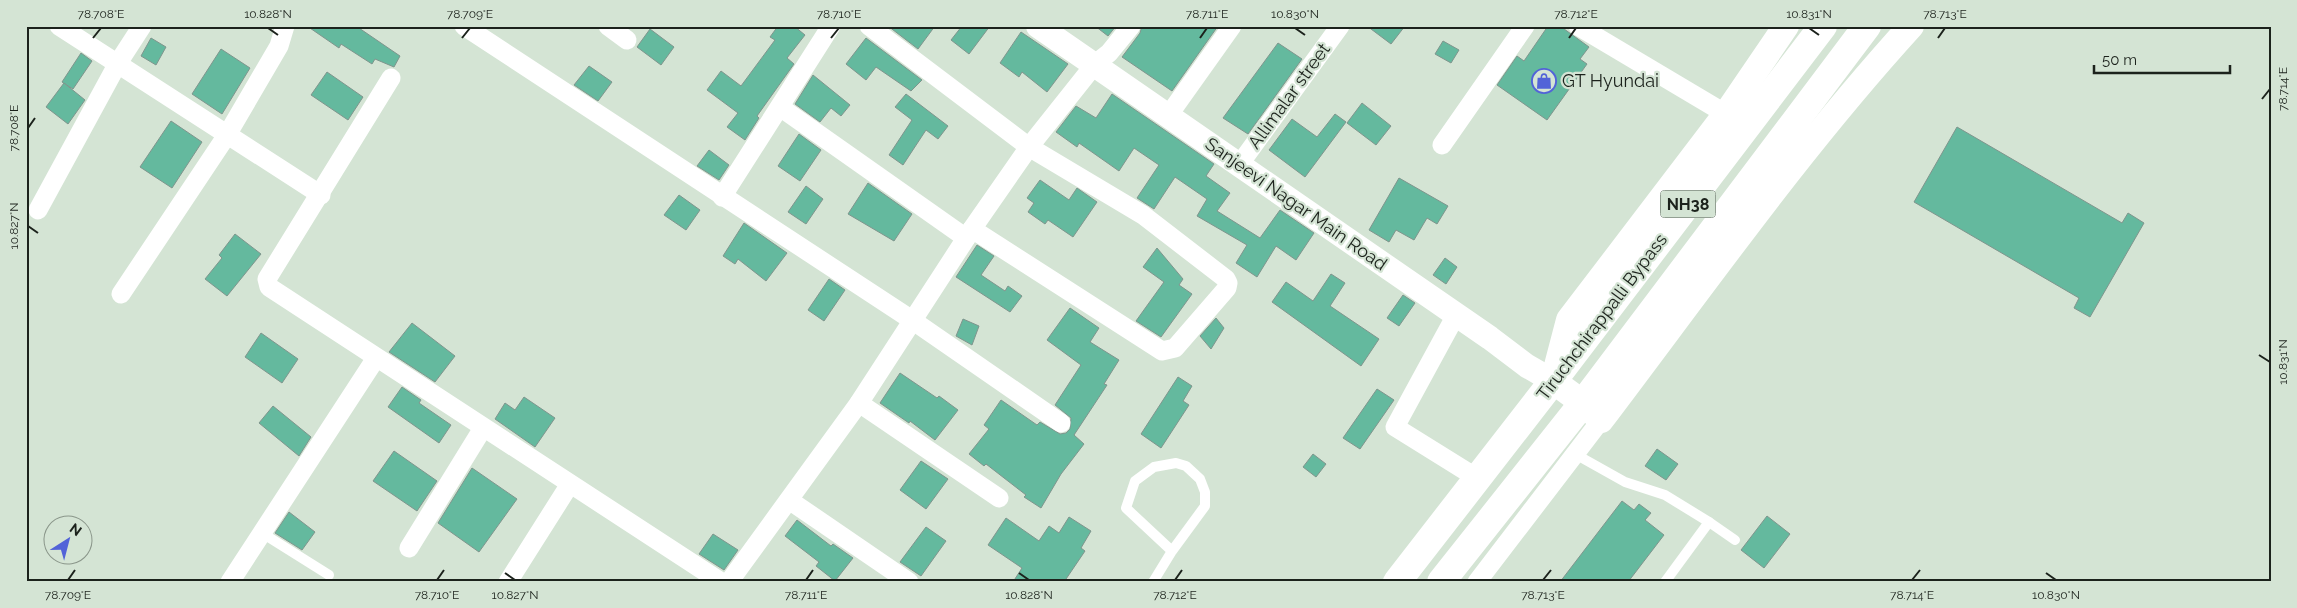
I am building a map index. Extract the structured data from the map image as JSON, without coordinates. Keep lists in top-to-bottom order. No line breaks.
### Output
{"streets":{"highway":["NH38","Tiruchchirappalli Bypass"],"street":["Allimalar street","Sanjeevi Nagar Main Road"]},"crossings":[["Allimalar street","Sanjeevi Nagar Main Road"],["Sanjeevi Nagar Main Road","Tiruchchirappalli Bypass"]],"places":{"shop":["GT Hyundai"]},"scale_bar":"50 m","north":"top right","coordinates":["78.708°E","10.828°N","78.709°E","78.710°E","78.711°E","10.830°N","78.712°E","10.831°N","78.713°E","78.714°E","10.827°N"]}
